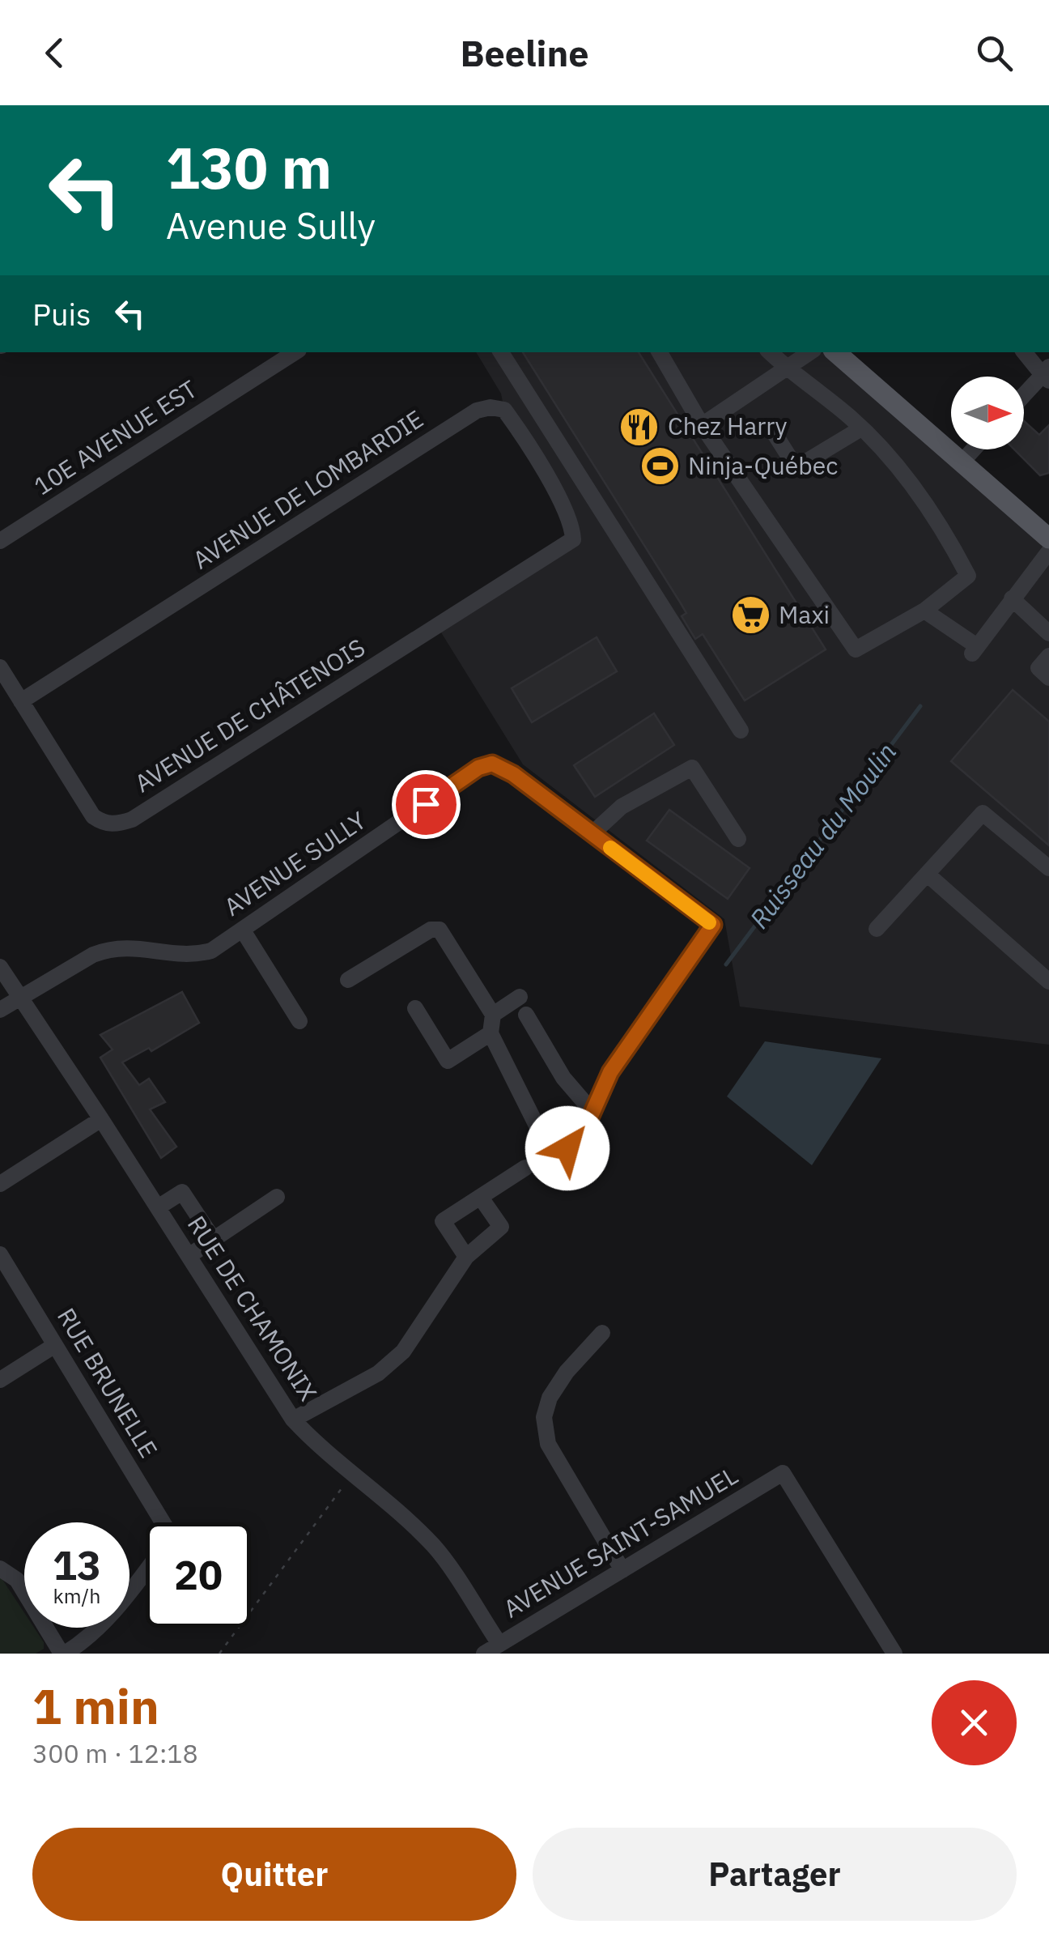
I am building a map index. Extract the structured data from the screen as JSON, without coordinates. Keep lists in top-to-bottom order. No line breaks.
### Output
{"streets":{"street":["10E AVENUE EST","AVENUE DE LOMBARDIE","AVENUE DE CHÂTENOIS","AVENUE SULLY","RUE DE CHAMONIX","RUE BRUNELLE","AVENUE SAINT-SAMUEL"]},"crossings":[["AVENUE DE LOMBARDIE","AVENUE DE CHÂTENOIS"],["AVENUE SULLY","RUE DE CHAMONIX"],["RUE DE CHAMONIX","AVENUE SAINT-SAMUEL"]],"water":["Ruisseau du Moulin"],"places":{"restaurant":["Chez Harry"],"sports":["Ninja-Québec"],"supermarket":["Maxi"]},"north":"right","page":{"header":"Beeline","turn":["130 m","Avenue Sully"],"then":"Puis","speed":"13 km/h","limit":"20","heading":["1 min","300 m · 12:18"],"buttons":["Quitter","Partager"]}}
